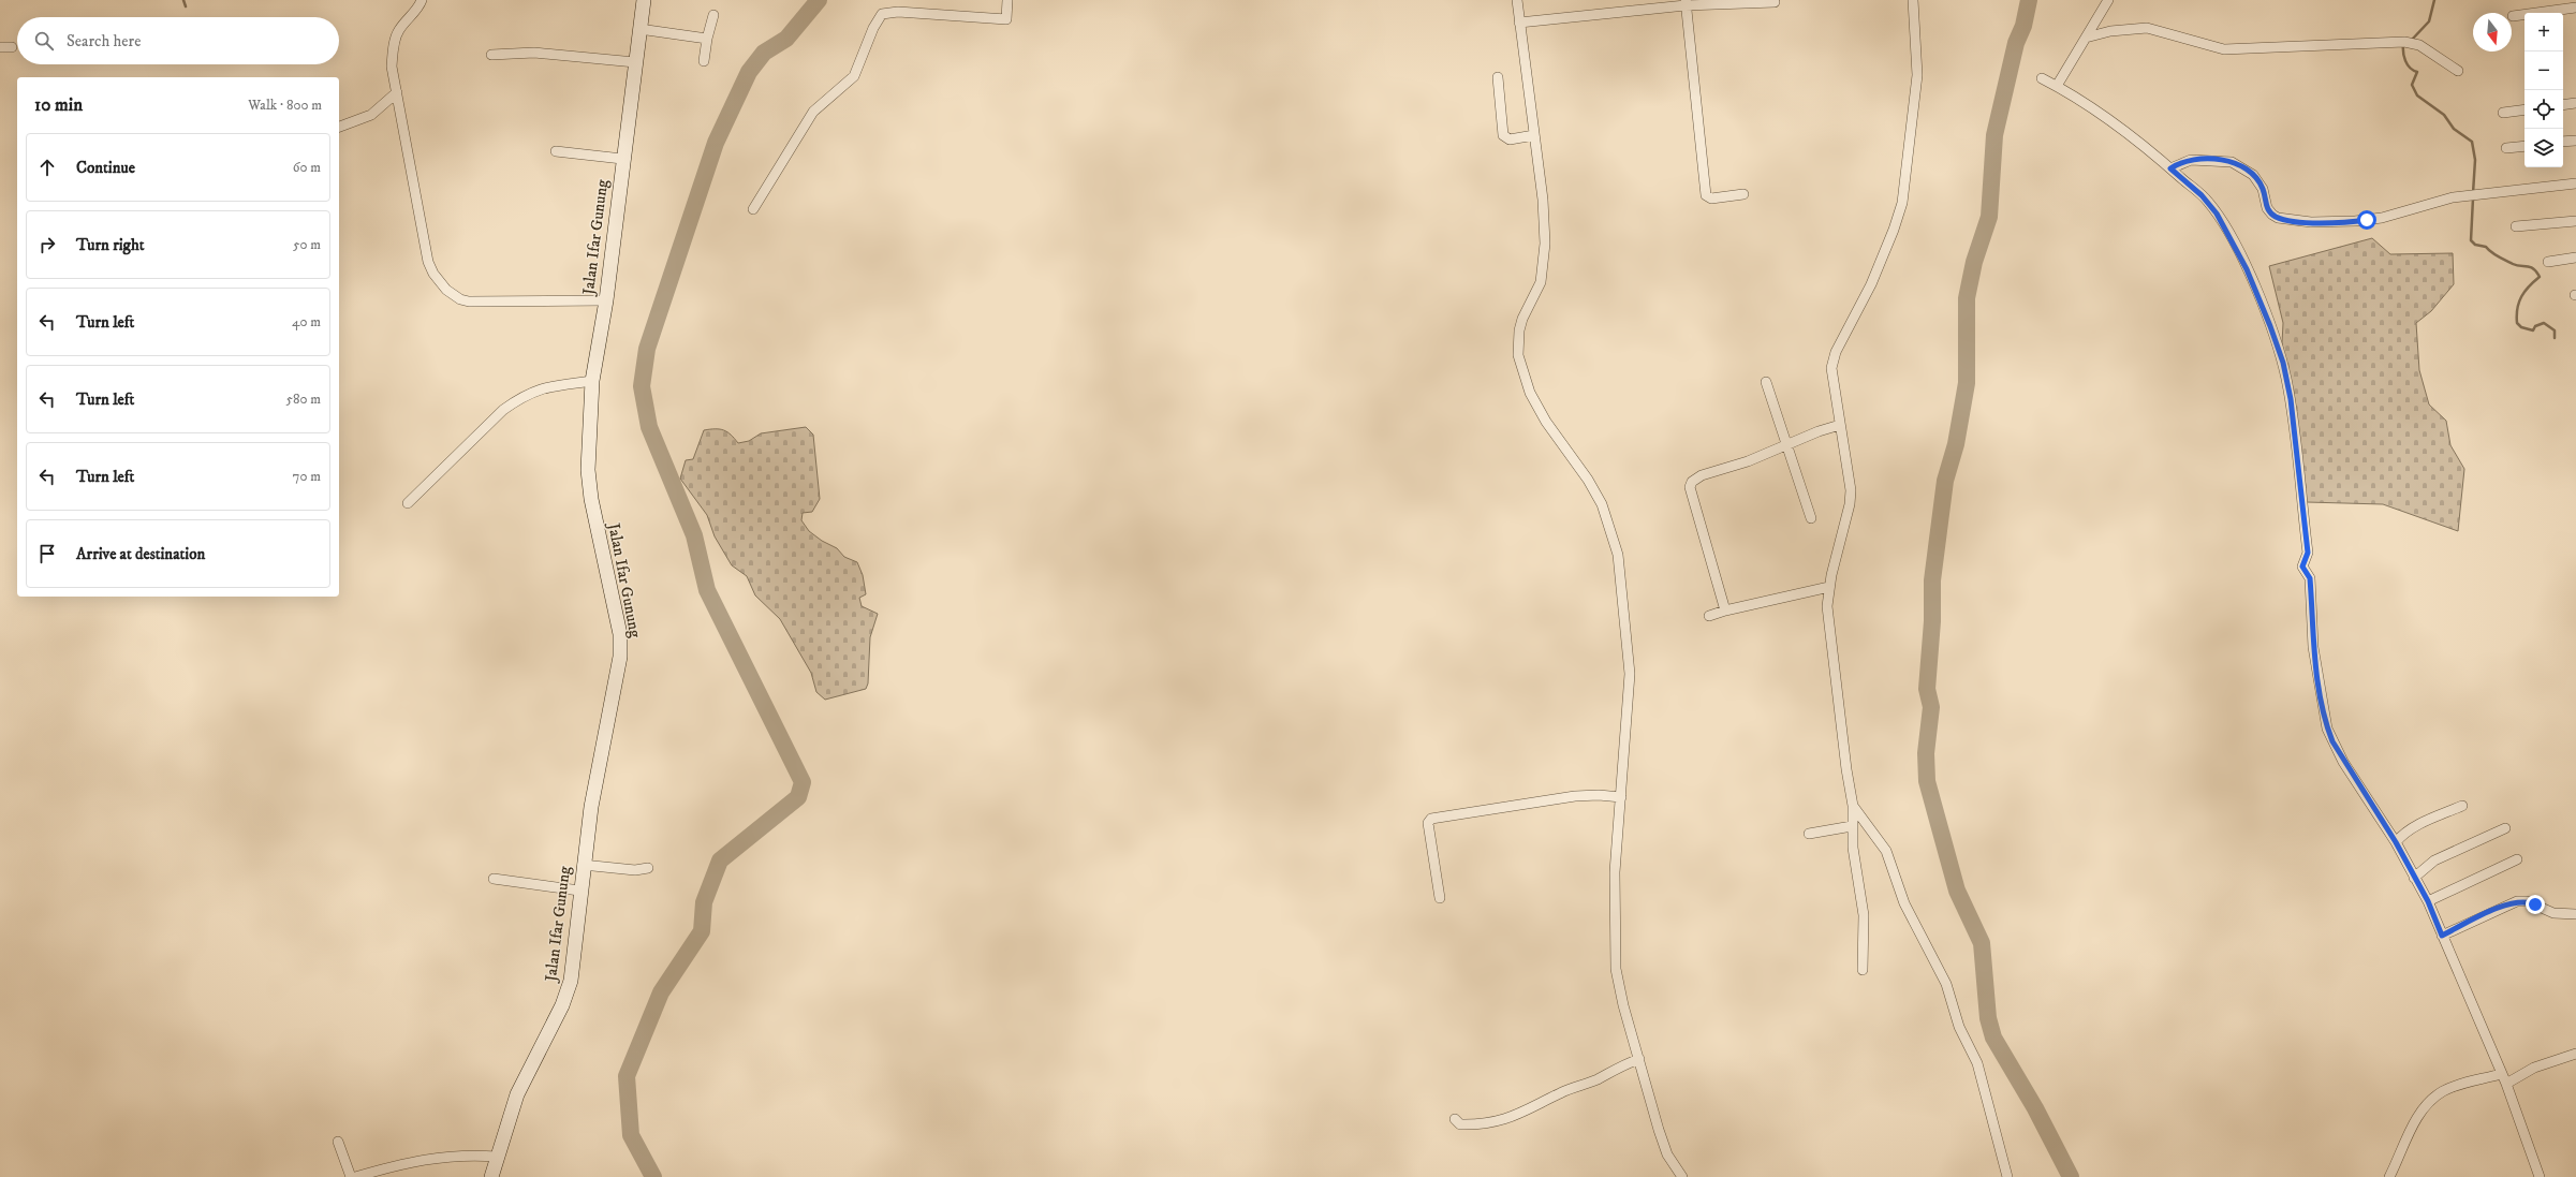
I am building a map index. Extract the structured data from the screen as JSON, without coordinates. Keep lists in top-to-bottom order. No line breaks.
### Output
{"streets":{"street":["Jalan Ifar Gunung"]},"north":"bottom","page":{"map_buttons":["+","−"],"search":"Search here","heading":["10 min","Walk · 800 m"],"list":[["Continue","60 m"],["Turn right","50 m"],["Turn left","40 m"],["Turn left","580 m"],["Turn left","70 m"],"Arrive at destination"]}}
